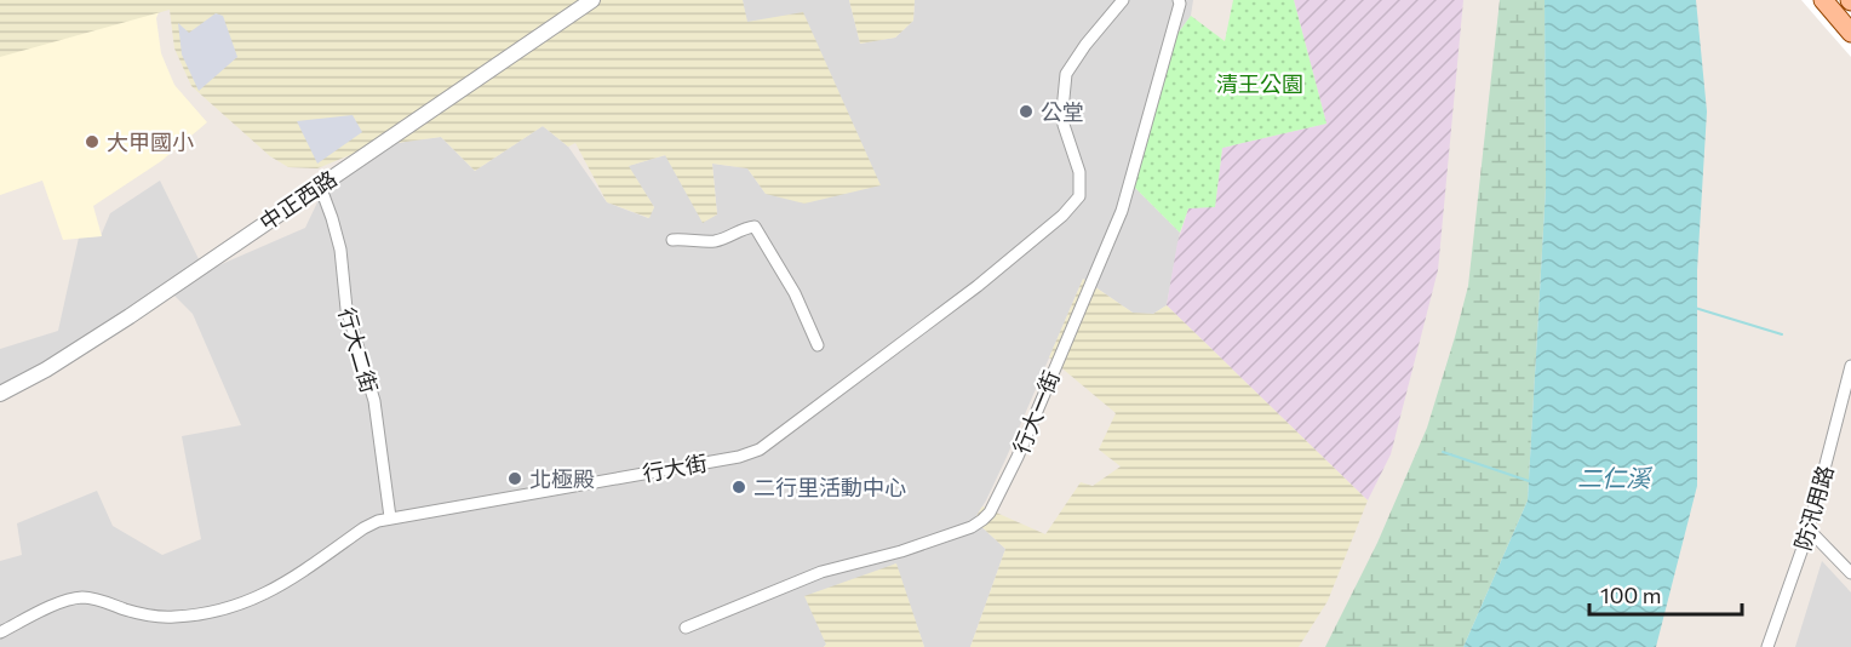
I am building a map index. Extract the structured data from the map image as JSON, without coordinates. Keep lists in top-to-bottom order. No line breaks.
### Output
{"streets":{"street":["中正西路","行大二街","行大一街","行大街","防汛用路"]},"crossings":[["中正西路","行大二街"],["行大二街","行大街"]],"water":["二仁溪"],"parks":["清王公園"],"places":["公堂","大甲國小","北極殿","二行里活動中心"],"scale_bar":"100 m"}
